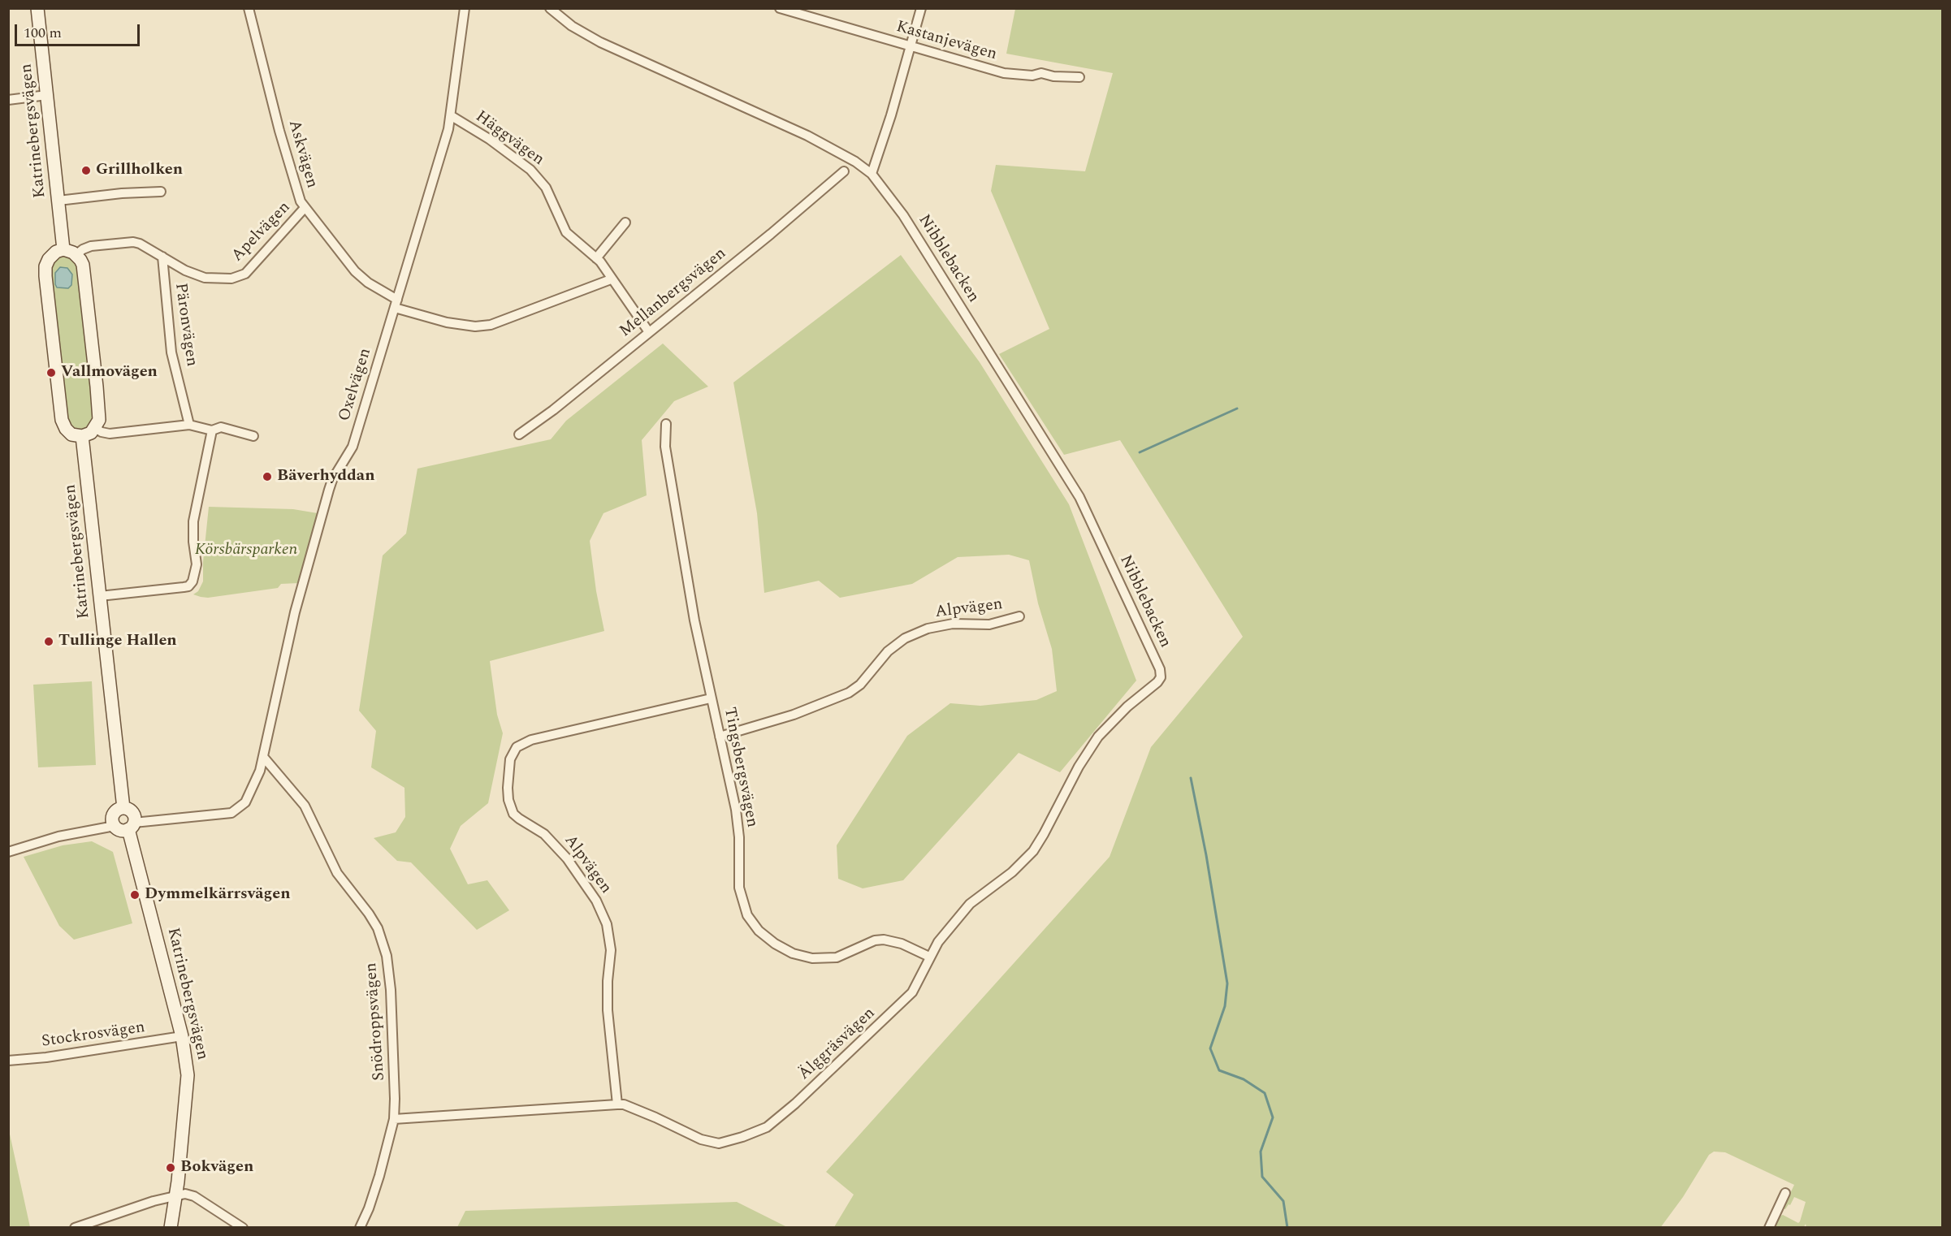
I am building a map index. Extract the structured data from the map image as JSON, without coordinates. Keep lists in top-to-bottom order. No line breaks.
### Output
{"streets":{"street":["Kastanjevägen","Katrinebergsvägen","Häggvägen","Askvägen","Apelvägen","Nibblebacken","Mellanbergsvägen","Päronvägen","Oxelvägen","Alpvägen","Tingsbergsvägen","Snödroppsvägen","Stockrosvägen","Älggräsvägen"]},"crossings":[["Katrinebergsvägen","Stockrosvägen"],["Häggvägen","Askvägen"],["Häggvägen","Mellanbergsvägen"],["Häggvägen","Oxelvägen"],["Askvägen","Apelvägen"],["Askvägen","Oxelvägen"],["Apelvägen","Päronvägen"],["Nibblebacken","Älggräsvägen"],["Oxelvägen","Snödroppsvägen"],["Alpvägen","Tingsbergsvägen"],["Alpvägen","Älggräsvägen"],["Tingsbergsvägen","Älggräsvägen"],["Snödroppsvägen","Älggräsvägen"]],"parks":["Körsbärsparken"],"places":["Grillholken","Vallmovägen","Bäverhyddan","Tullinge Hallen","Dymmelkärrsvägen","Bokvägen"],"scale_bar":"100 m"}
